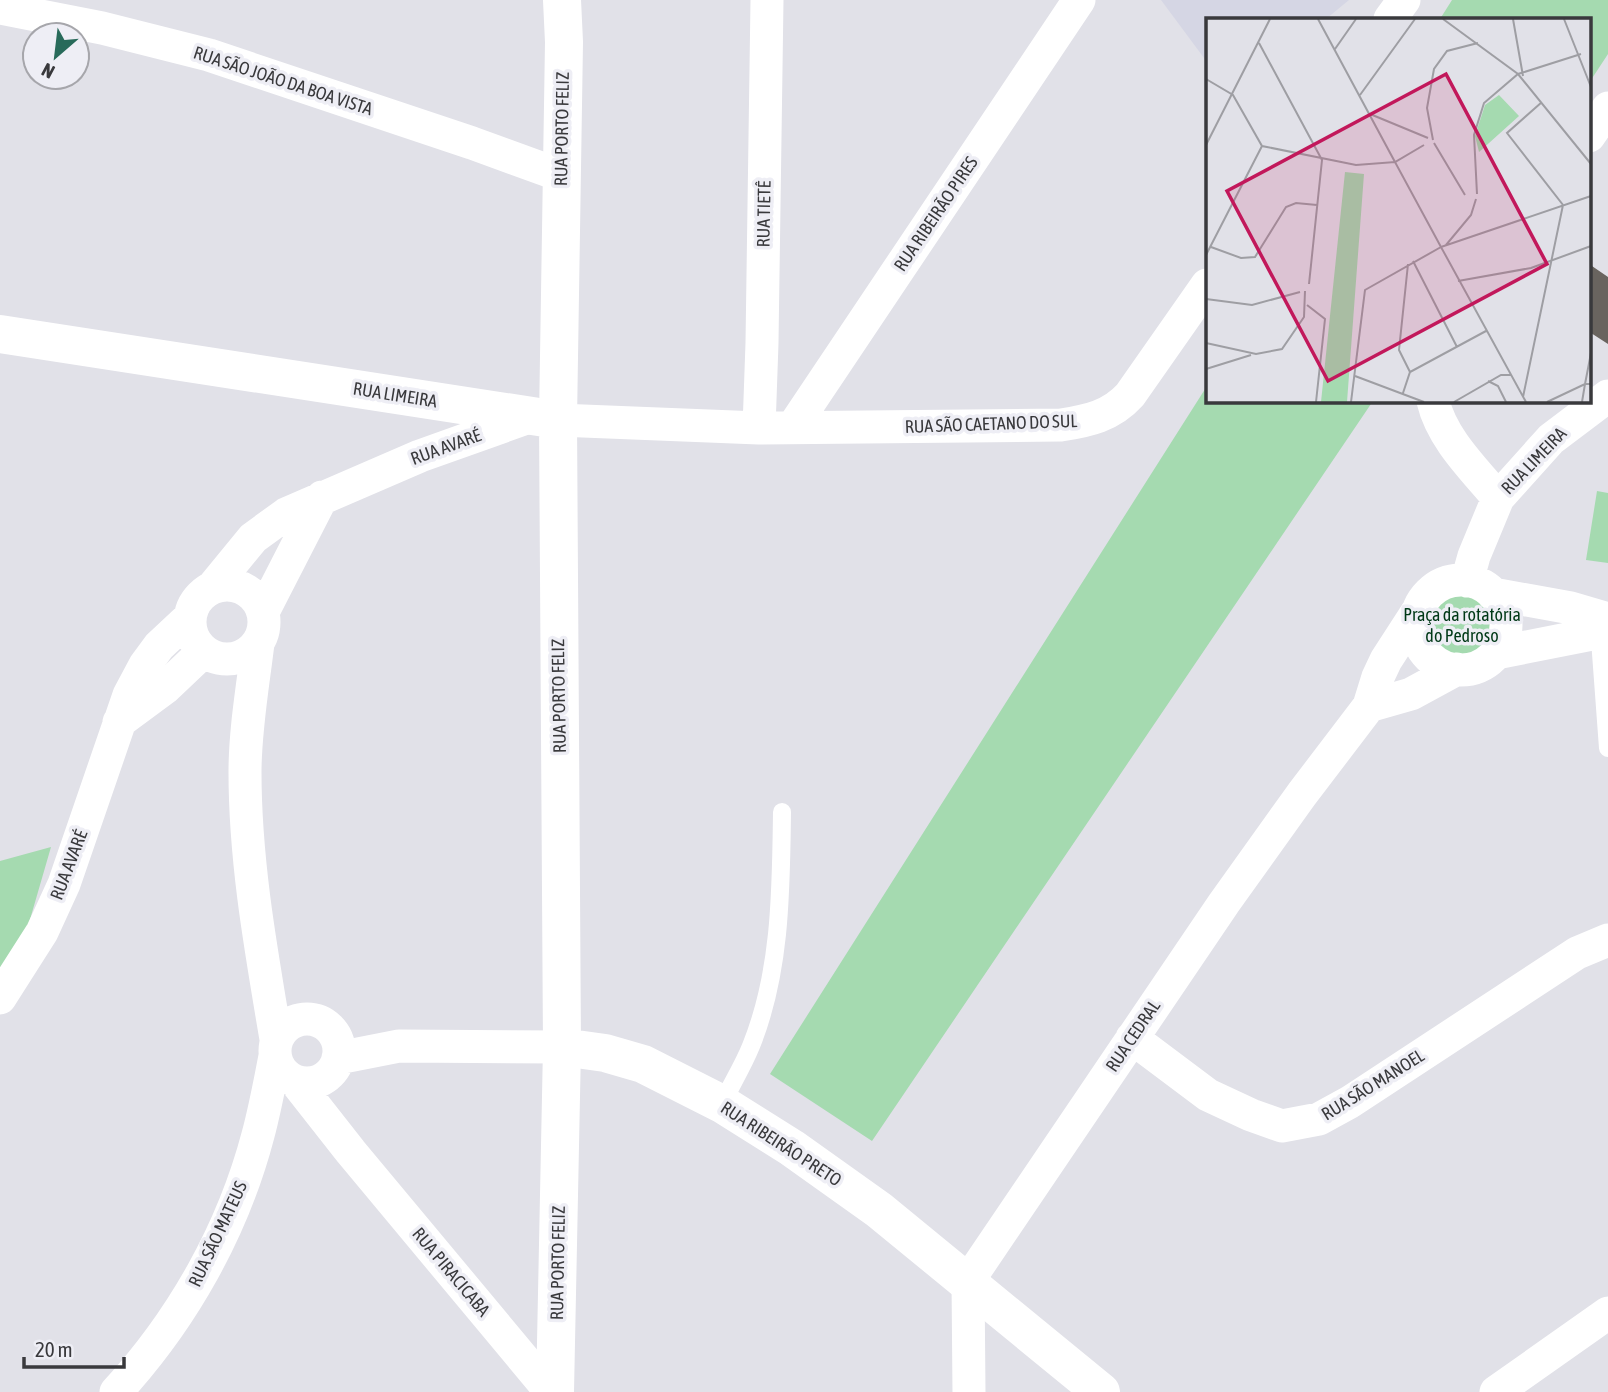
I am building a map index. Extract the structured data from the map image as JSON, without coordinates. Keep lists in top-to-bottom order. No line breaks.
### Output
{"streets":{"main road":["RUA PORTO FELIZ","RUA LIMEIRA","RUA RIBEIRÃO PRETO"],"street":["RUA SÃO JOÃO DA BOA VISTA","RUA TIETÊ","RUA RIBEIRÃO PIRES","RUA SÃO CAETANO DO SUL","RUA AVARÉ","RUA CEDRAL","RUA SÃO MANOEL","RUA SÃO MATEUS","RUA PIRACICABA"]},"crossings":[["RUA SÃO JOÃO DA BOA VISTA","RUA PORTO FELIZ"],["RUA PORTO FELIZ","RUA LIMEIRA"],["RUA PORTO FELIZ","RUA AVARÉ"],["RUA PORTO FELIZ","RUA RIBEIRÃO PRETO"],["RUA PORTO FELIZ","RUA PIRACICABA"],["RUA TIETÊ","RUA LIMEIRA"],["RUA RIBEIRÃO PIRES","RUA LIMEIRA"],["RUA RIBEIRÃO PIRES","RUA SÃO CAETANO DO SUL"],["RUA LIMEIRA","RUA SÃO CAETANO DO SUL"],["RUA LIMEIRA","RUA AVARÉ"],["RUA LIMEIRA","RUA CEDRAL"],["RUA AVARÉ","RUA SÃO MATEUS"],["RUA CEDRAL","RUA SÃO MANOEL"],["RUA CEDRAL","RUA RIBEIRÃO PRETO"],["RUA RIBEIRÃO PRETO","RUA SÃO MATEUS"],["RUA RIBEIRÃO PRETO","RUA PIRACICABA"],["RUA SÃO MATEUS","RUA PIRACICABA"]],"parks":["Praça da rotatória do Pedroso"],"scale_bar":"20 m","north":"bottom left"}
